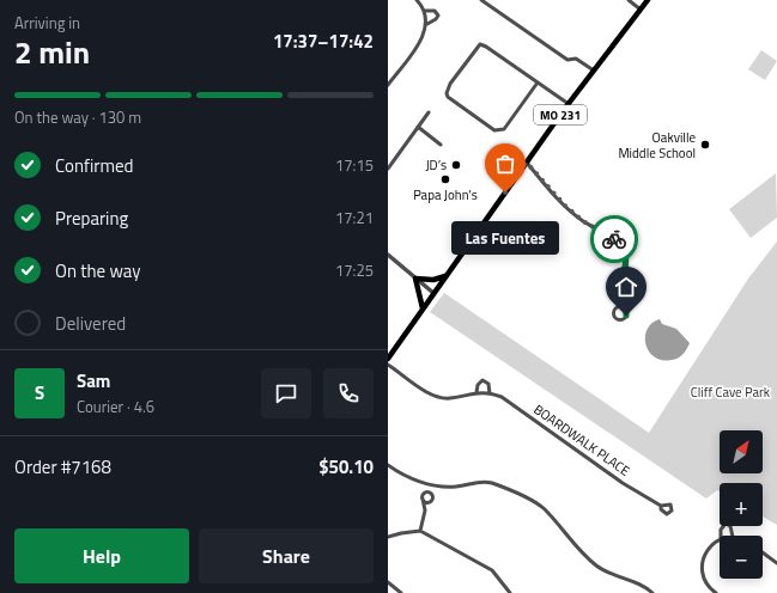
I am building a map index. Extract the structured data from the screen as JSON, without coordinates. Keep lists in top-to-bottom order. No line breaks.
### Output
{"streets":{"main road":["MO 231"],"street":["BOARDWALK PLACE"]},"parks":["Cliff Cave Park"],"places":["Oakville Middle School","JD’s","Papa John's","Las Fuentes"],"north":"top right","page":{"heading":["2 min","Arriving in","17:37–17:42"],"panel":["Sam","Courier · 4.6","Order #7168","$50.10"],"bar":"On the way · 130 m","list":[["Confirmed","17:15"],["Preparing","17:21"],["On the way","17:25"],"Delivered"],"bubble":"Las Fuentes","round":"S","map_buttons":["+","−"],"buttons":["Help","Share"]}}
